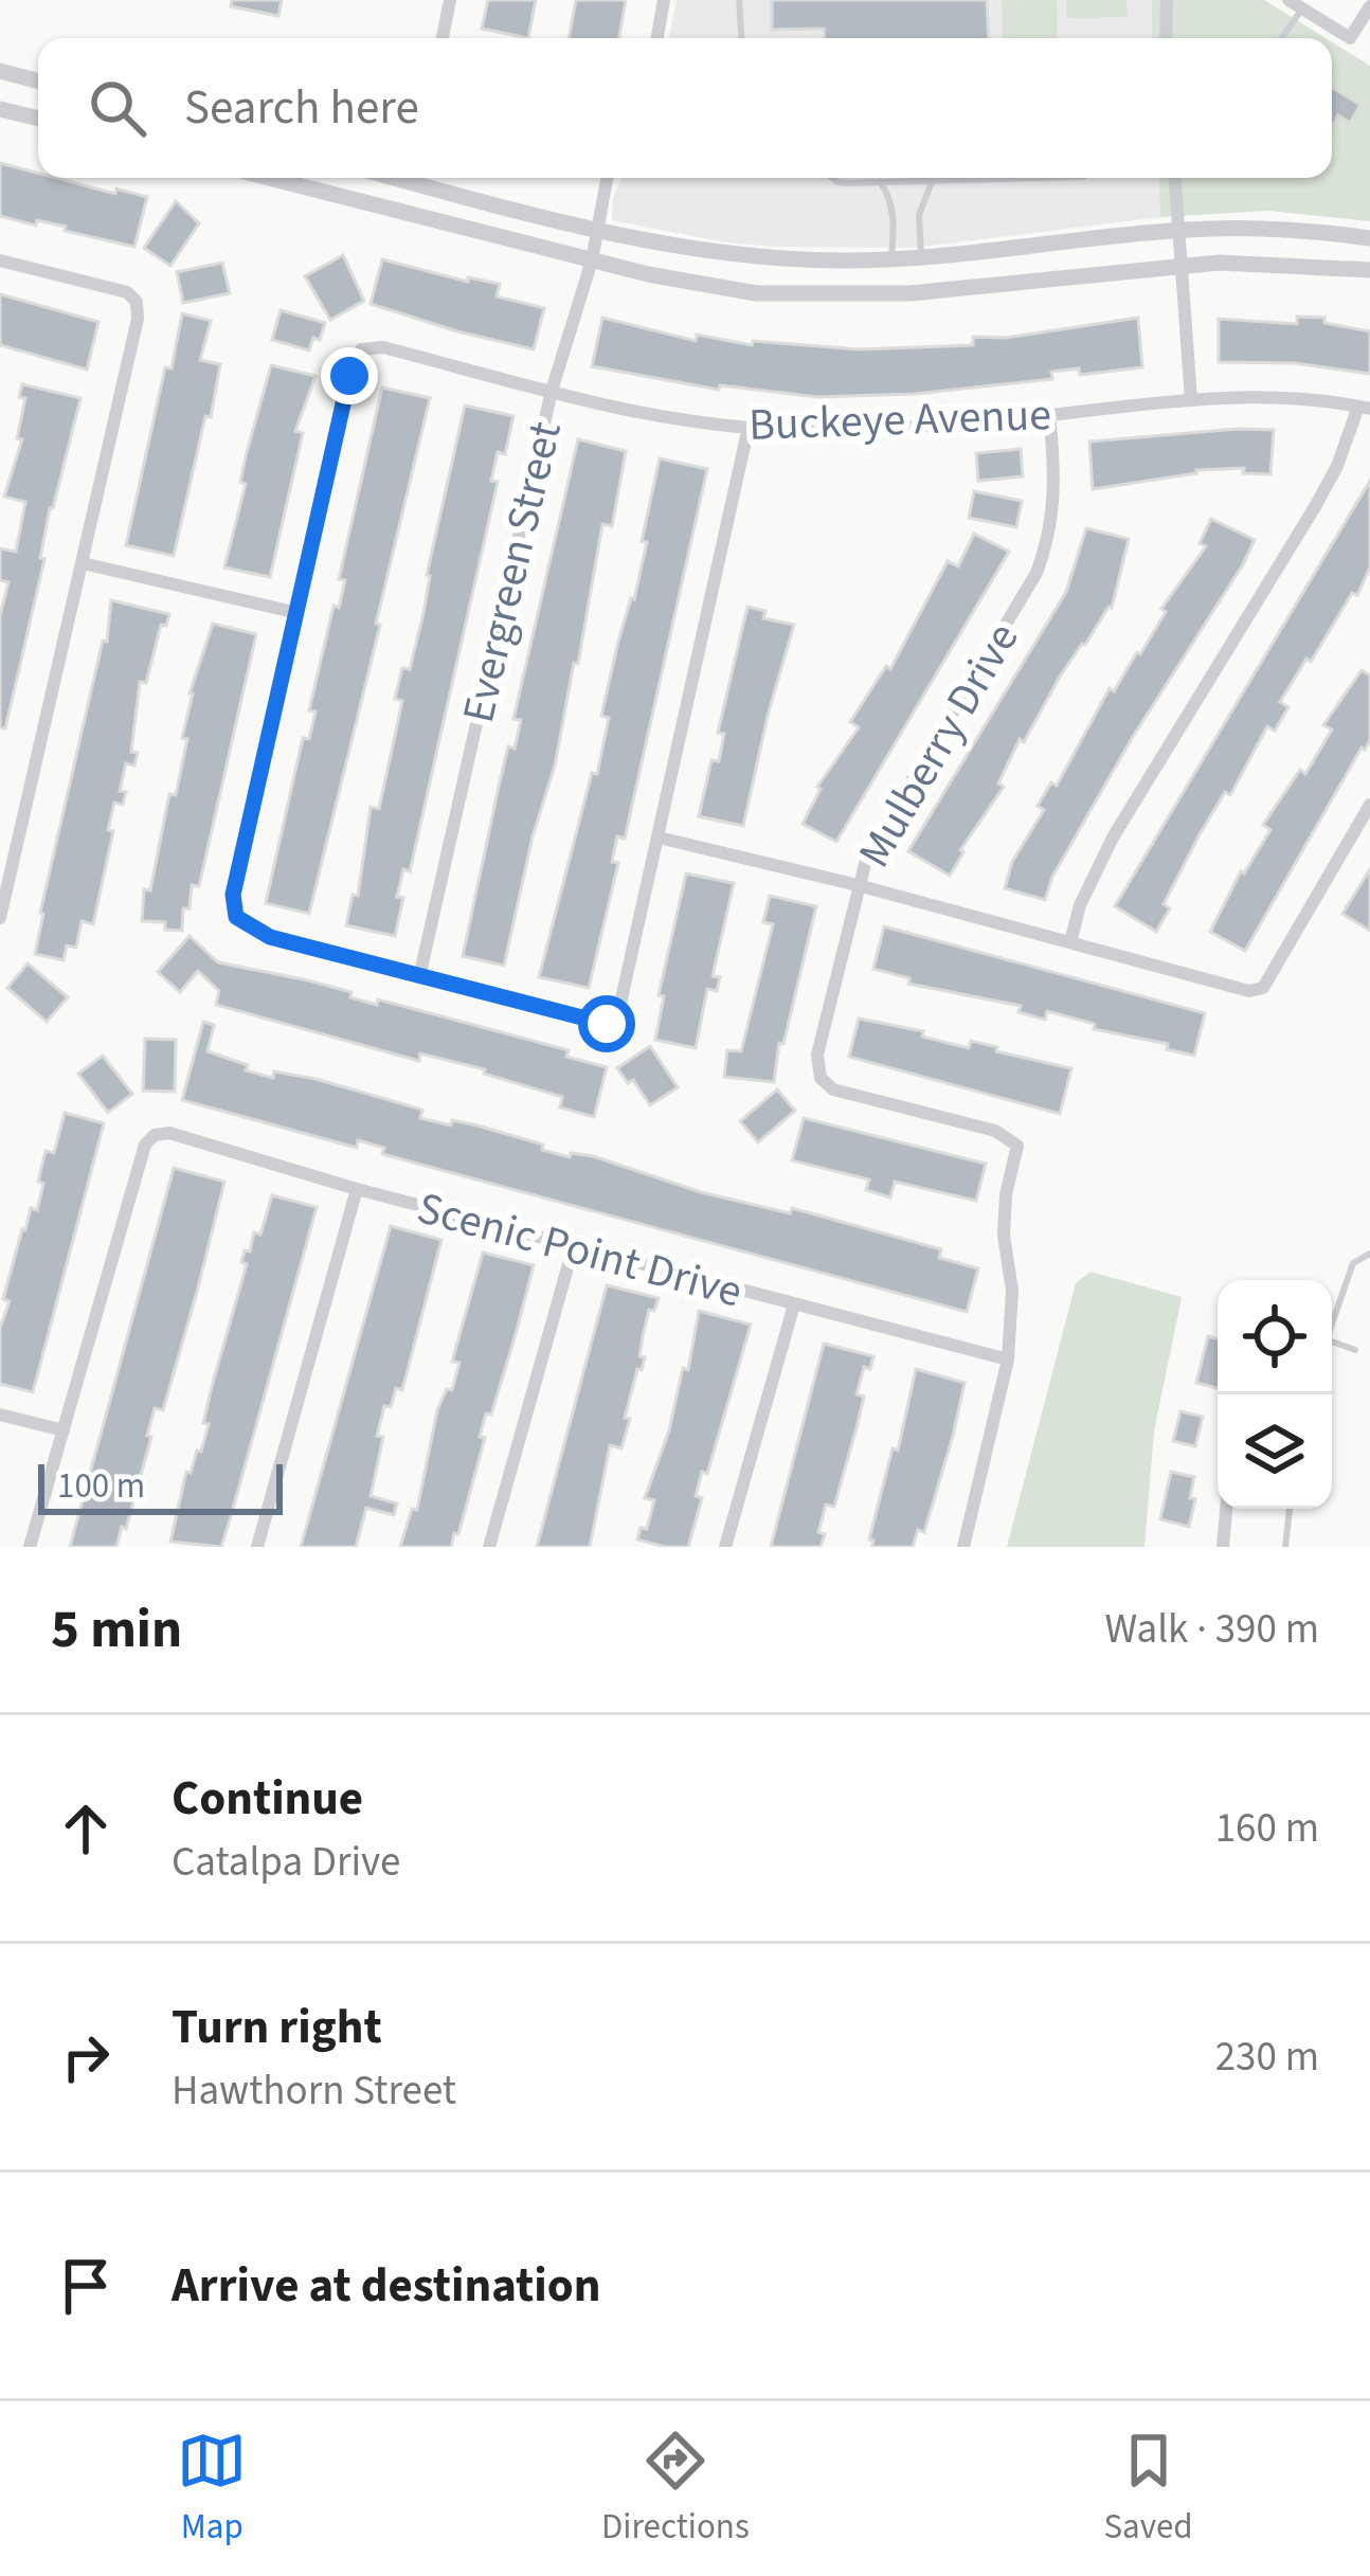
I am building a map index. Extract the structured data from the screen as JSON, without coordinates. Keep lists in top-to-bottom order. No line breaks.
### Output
{"streets":{"street":["Buckeye Avenue","Evergreen Street","Mulberry Drive","Scenic Point Drive"]},"crossings":[["Buckeye Avenue","Evergreen Street"],["Buckeye Avenue","Mulberry Drive"],["Mulberry Drive","Scenic Point Drive"]],"scale_bar":"100 m","page":{"search":"Search here","scale":"100 m","heading":["5 min","Walk · 390 m"],"list":[["Continue","Catalpa Drive","160 m"],["Turn right","Hawthorn Street","230 m"],"Arrive at destination"],"nav":["Map","Directions","Saved"]}}
